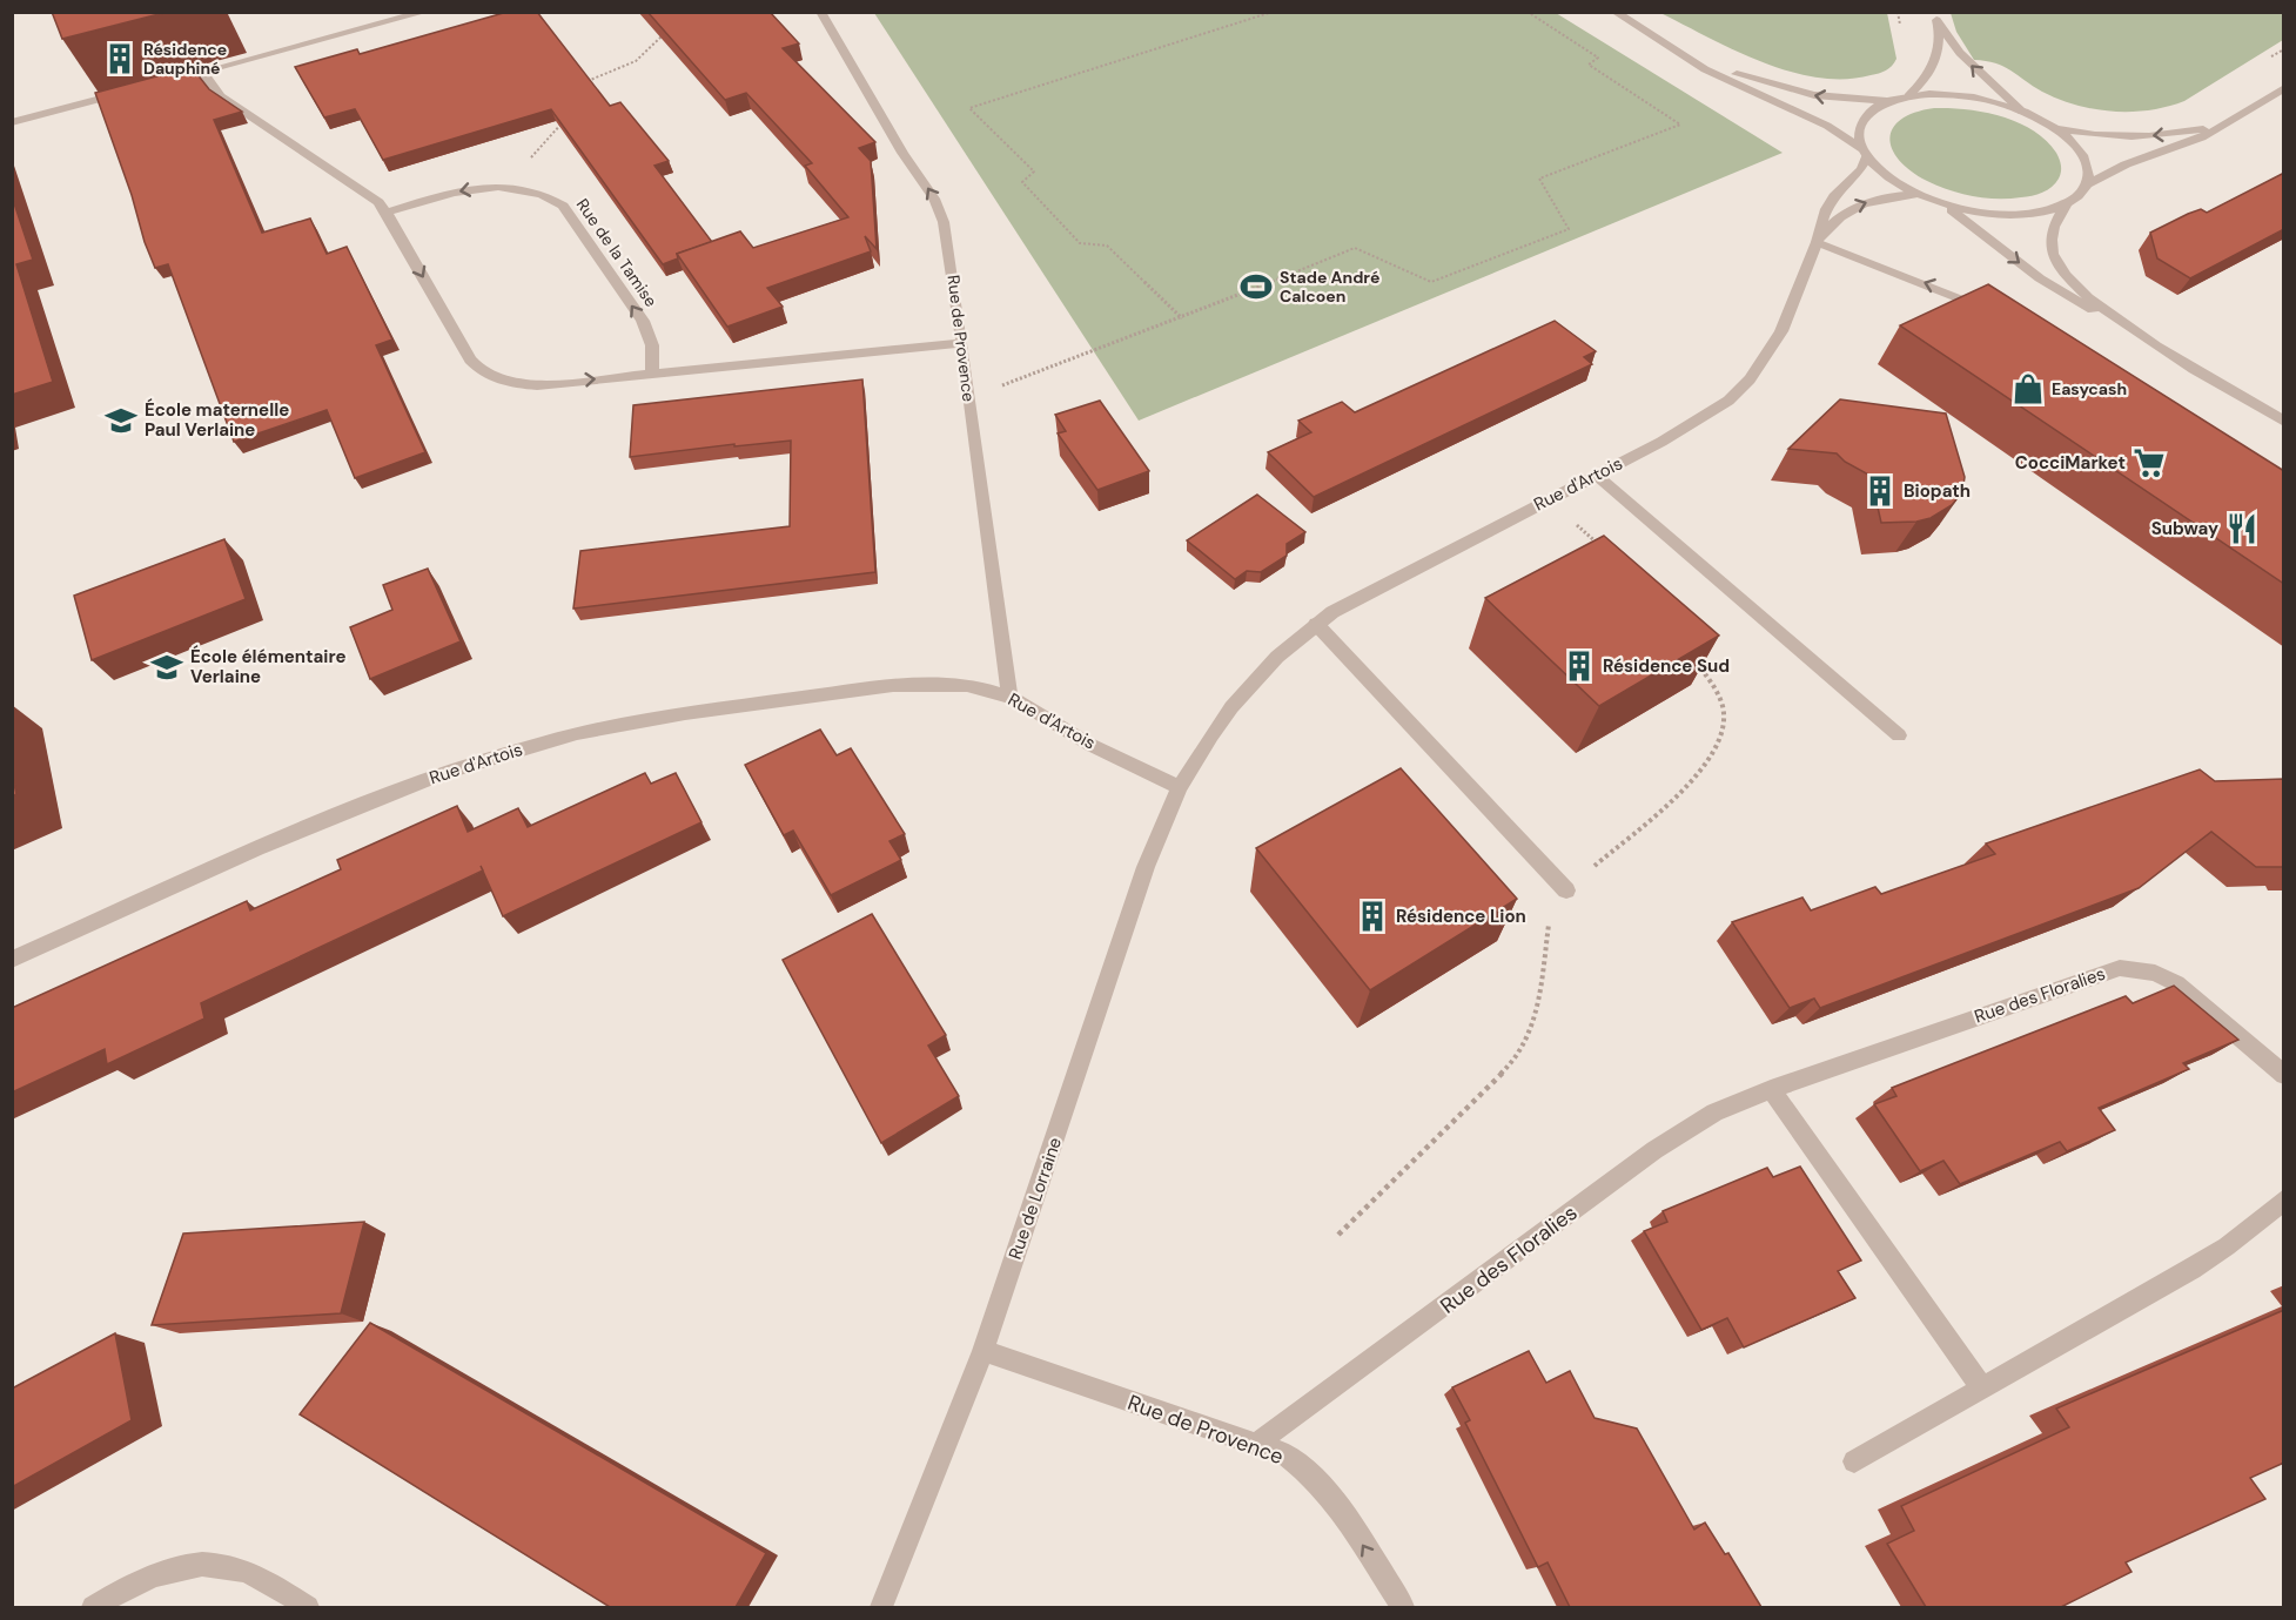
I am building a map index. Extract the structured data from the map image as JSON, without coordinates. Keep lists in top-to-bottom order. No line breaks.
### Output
{"streets":{"street":["Rue de la Tamise","Rue de Provence","Rue d'Artois","Rue des Floralies","Rue de Lorraine"]},"crossings":[["Rue de Provence","Rue d'Artois"],["Rue de Provence","Rue des Floralies"],["Rue de Provence","Rue de Lorraine"],["Rue d'Artois","Rue de Lorraine"]],"one_way":["Rue de la Tamise","Rue de Provence"],"places":{"building":["Résidence Dauphiné","Biopath","Résidence Sud","Résidence Lion"],"sports":["Stade André Calcoen"],"shop":["Easycash"],"school or university":["École maternelle Paul Verlaine","École élémentaire Verlaine"],"supermarket":["CocciMarket"],"restaurant":["Subway"]}}
